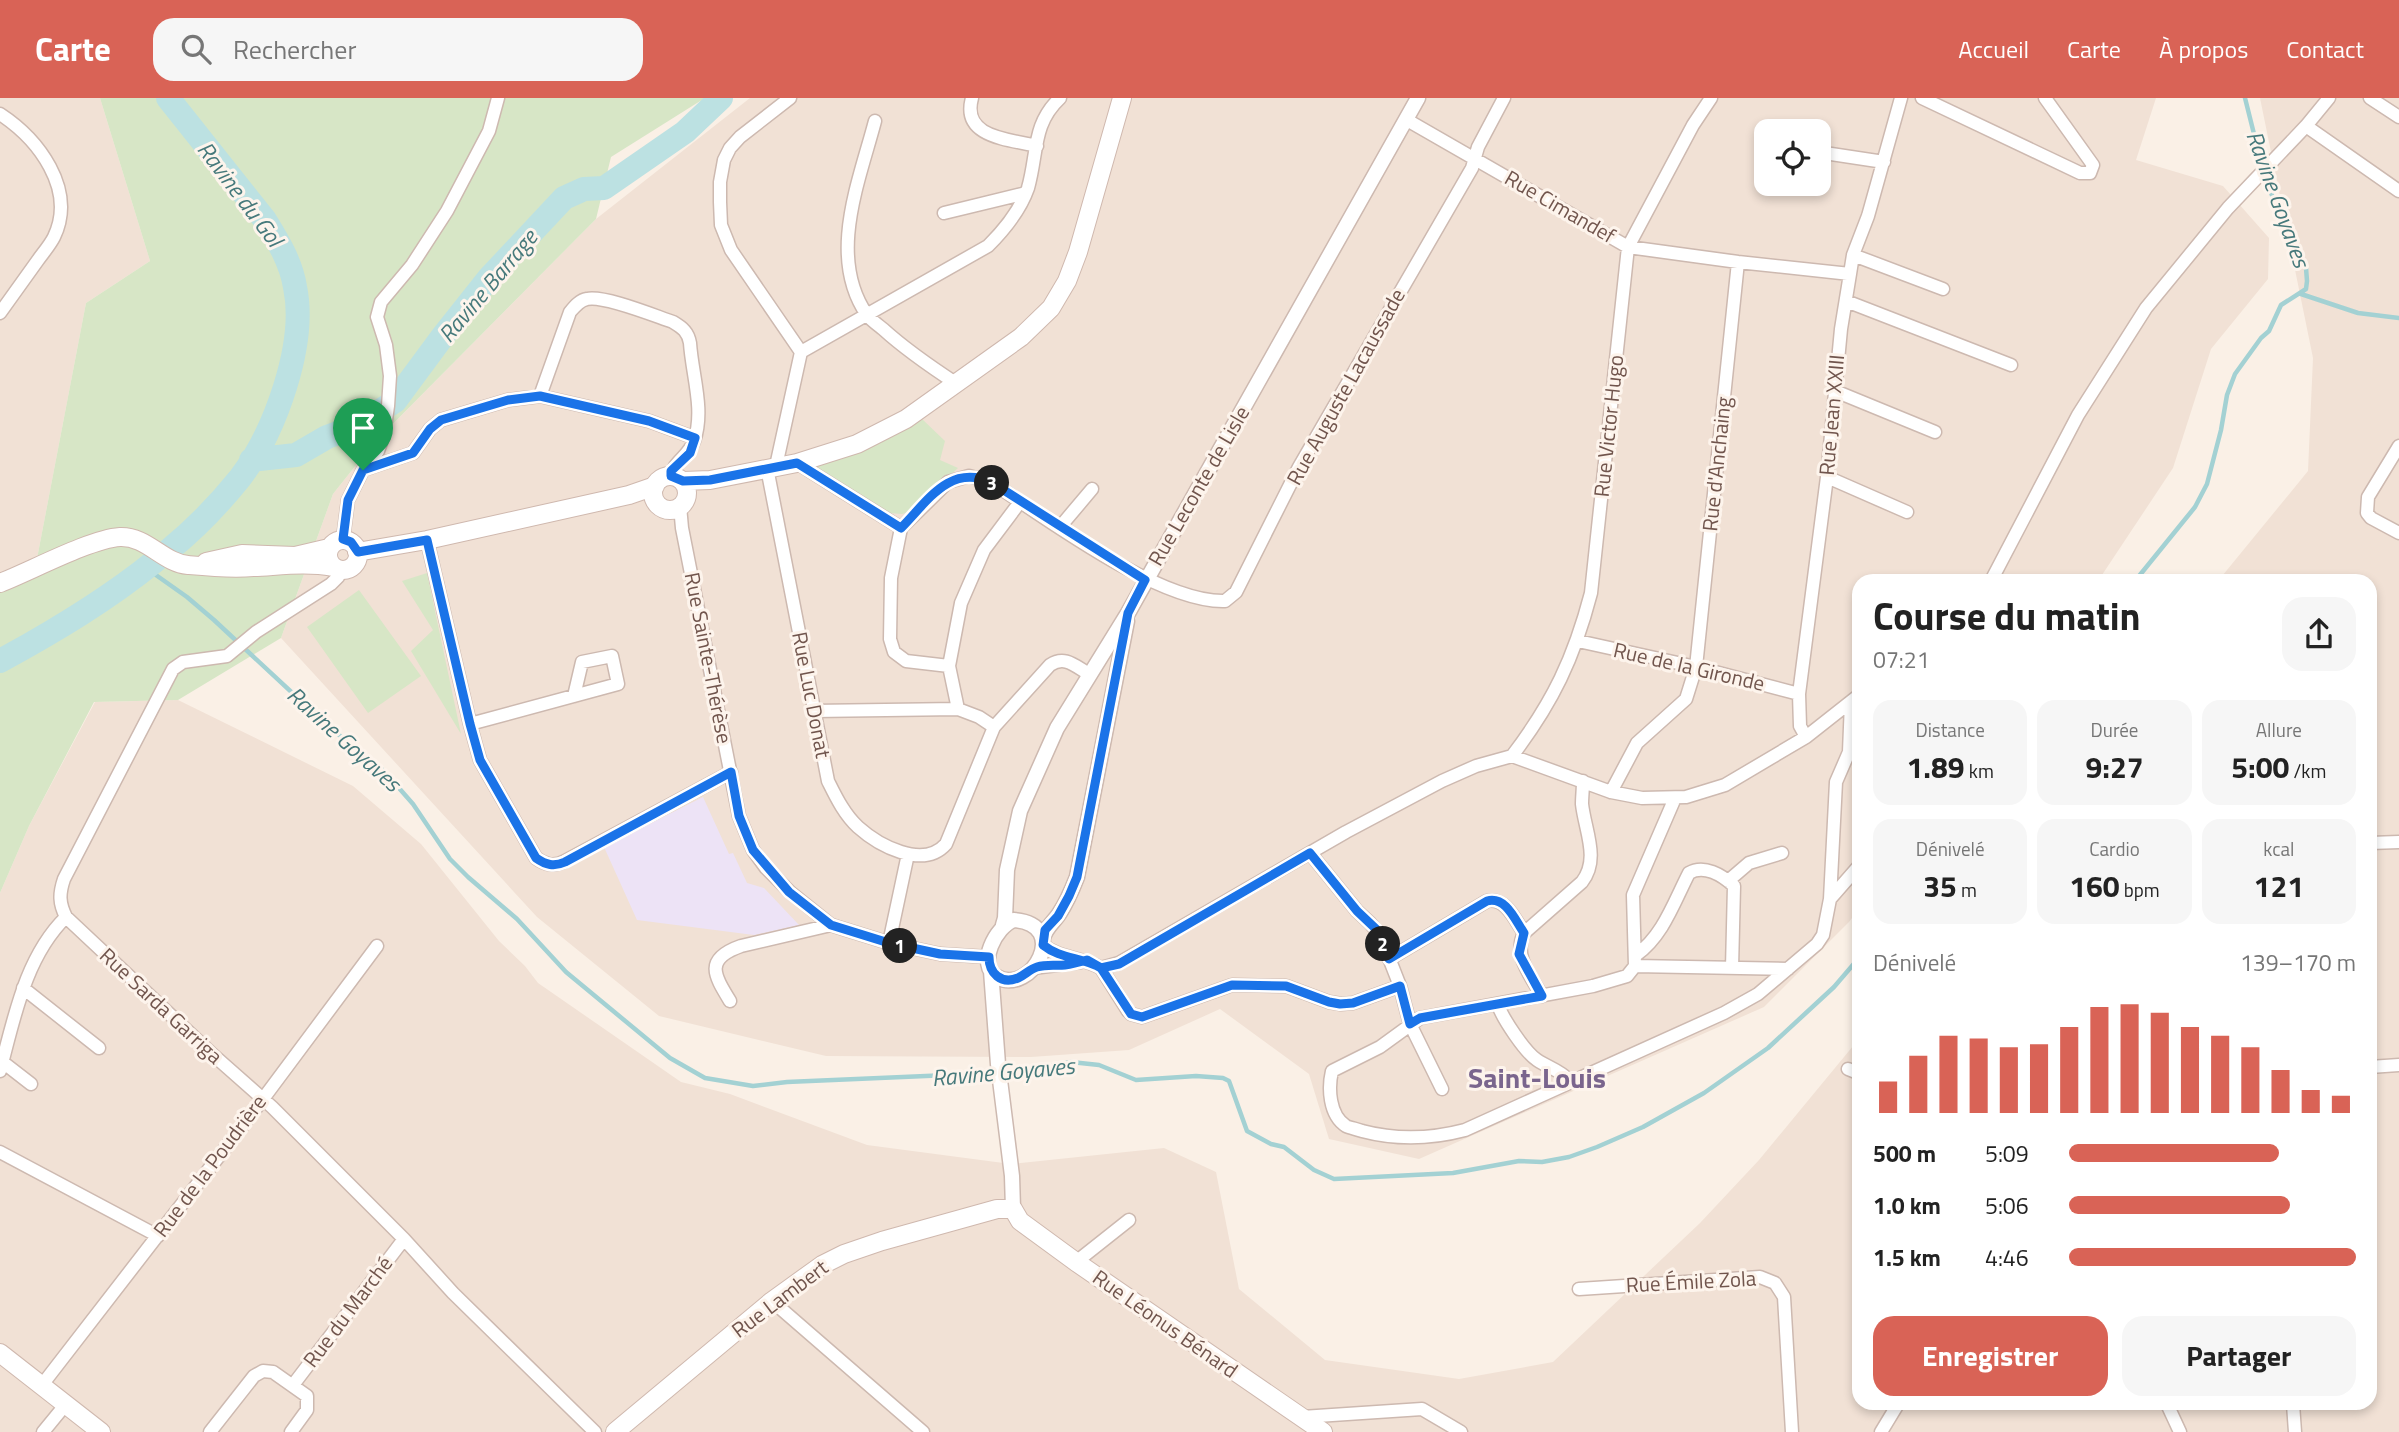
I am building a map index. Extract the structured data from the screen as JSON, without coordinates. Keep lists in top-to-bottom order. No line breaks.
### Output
{"streets":{"main road":["Rue Lambert","Rue Léonus Bénard"],"street":["Rue Cimandef","Rue Auguste Lacaussade","Rue Jean XXIII","Rue Victor Hugo","Rue d'Anchaing","Rue Leconte de Lisle","Rue Sainte-Thérèse","Rue de la Gironde","Rue Luc Donat","Rue Sarda Garriga","Rue de la Poudrière","Rue Émile Zola","Rue du Marché"]},"crossings":[["Rue Cimandef","Rue Auguste Lacaussade"],["Rue Cimandef","Rue Jean XXIII"],["Rue Cimandef","Rue Victor Hugo"],["Rue Cimandef","Rue d'Anchaing"],["Rue Cimandef","Rue Leconte de Lisle"],["Rue Auguste Lacaussade","Rue Leconte de Lisle"],["Rue Jean XXIII","Rue de la Gironde"],["Rue Victor Hugo","Rue de la Gironde"],["Rue d'Anchaing","Rue de la Gironde"],["Rue Leconte de Lisle","Rue Sainte-Thérèse"],["Rue Sarda Garriga","Rue de la Poudrière"],["Rue Sarda Garriga","Rue du Marché"],["Rue Lambert","Rue Léonus Bénard"]],"districts":["Saint-Louis"],"water":["Ravine du Gol","Ravine Goyaves","Ravine Barrage"],"page":{"header":"Carte","search":"Rechercher","nav":["Accueil","Carte","À propos","Contact"],"pins":["3","2","1"],"heading":["Course du matin","07:21"],"stats":[["Distance","1.89 km"],["Durée","9:27"],["Allure","5:00 /km"],["Dénivelé","35 m"],["Cardio","160 bpm"],["kcal","121"]],"chart":["Dénivelé","139–170 m"],"list":[{"name":"500 m","note":"5:09"},{"name":"1.0 km","note":"5:06"},{"name":"1.5 km","note":"4:46"}],"buttons":["Enregistrer","Partager"]}}
